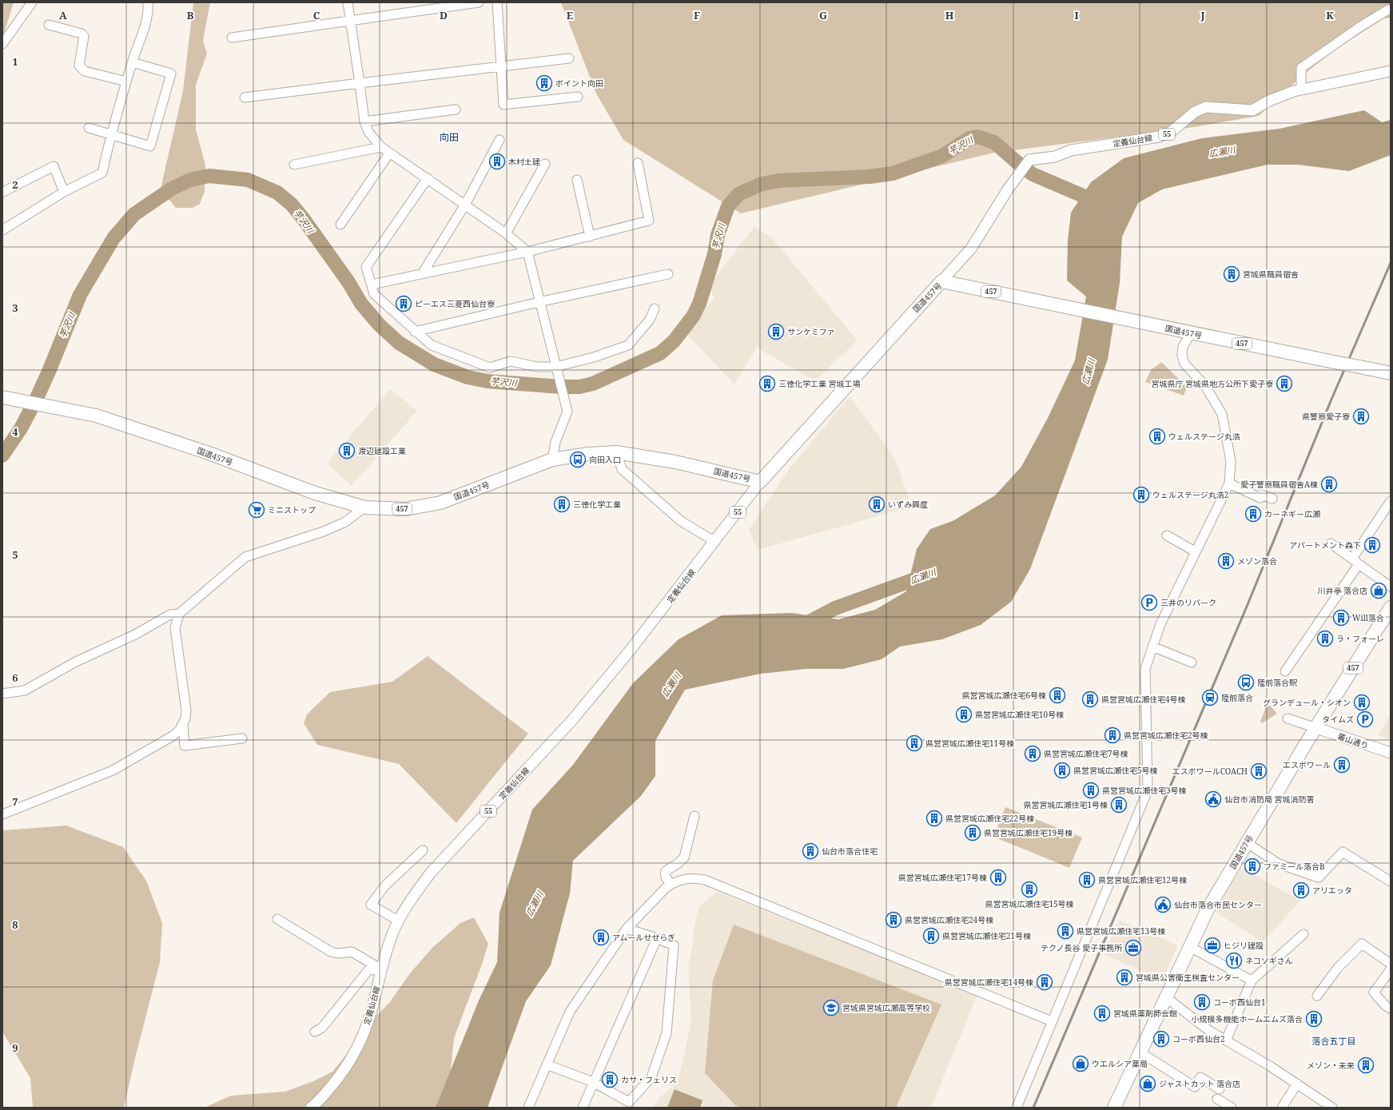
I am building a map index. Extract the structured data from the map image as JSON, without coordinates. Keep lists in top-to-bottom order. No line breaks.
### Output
{"streets":{"highway":["457","国道457号"],"main road":["55","定義仙台線","蕃山通り"]},"crossings":[["定義仙台線","国道457号"],["国道457号","蕃山通り"]],"districts":["向田","落合五丁目"],"water":["芋沢川","広瀬川"],"places":{"building":["ポイント向田","木村土建","宮城県職員宿舎","ピーエス三菱西仙台寮","サンケミファ","三徳化学工業 宮城工場","宮城県庁 宮城県地方公所下愛子寮","県警察愛子寮","ウェルステージ丸浩","渡辺建設工業","愛子警察職員宿舎A棟","ウェルステージ丸浩2","三徳化学工業","いずみ興産","カーネギー広瀬","アパートメント森下","メゾン落合","Will落合","ラ・フォーレ","県営宮城広瀬住宅6号棟","県営宮城広瀬住宅4号棟","グランデュール・シオン","県営宮城広瀬住宅10号棟","県営宮城広瀬住宅2号棟","県営宮城広瀬住宅11号棟","県営宮城広瀬住宅7号棟","エスポワール","県営宮城広瀬住宅5号棟","エスポワールCOACH","県営宮城広瀬住宅3号棟","県営宮城広瀬住宅1号棟","県営宮城広瀬住宅22号棟","県営宮城広瀬住宅19号棟","仙台市落合住宅","ファミール落合B","県営宮城広瀬住宅17号棟","県営宮城広瀬住宅12号棟","県営宮城広瀬住宅15号棟","アリエッタ","県営宮城広瀬住宅24号棟","県営宮城広瀬住宅13号棟","県営宮城広瀬住宅21号棟","アムールせせらぎ","宮城県公害衛生検査センター","県営宮城広瀬住宅14号棟","コーポ西仙台1","宮城県薬剤師会館","小規模多機能ホームエムズ落合","コーポ西仙台2","メゾン・未来","カサ・フェリス"],"bus stop":["向田入口","陸前落合駅"],"supermarket":["ミニストップ"],"shop":["川井亭 落合店","ウエルシア薬局","ジャストカット 落合店"],"parking":["三井のリパーク","タイムズ"],"station":["陸前落合"],"public building":["仙台市消防局 宮城消防署","仙台市落合市民センター"],"office":["ヒジリ建設","テクノ長谷 愛子事務所"],"restaurant":["ネコソギさん"],"school or university":["宮城県宮城広瀬高等学校"]},"grid":{"columns":["A","B","C","D","E","F","G","H","I","J","K"],"rows":["1","2","3","4","5","6","7","8","9"]}}
